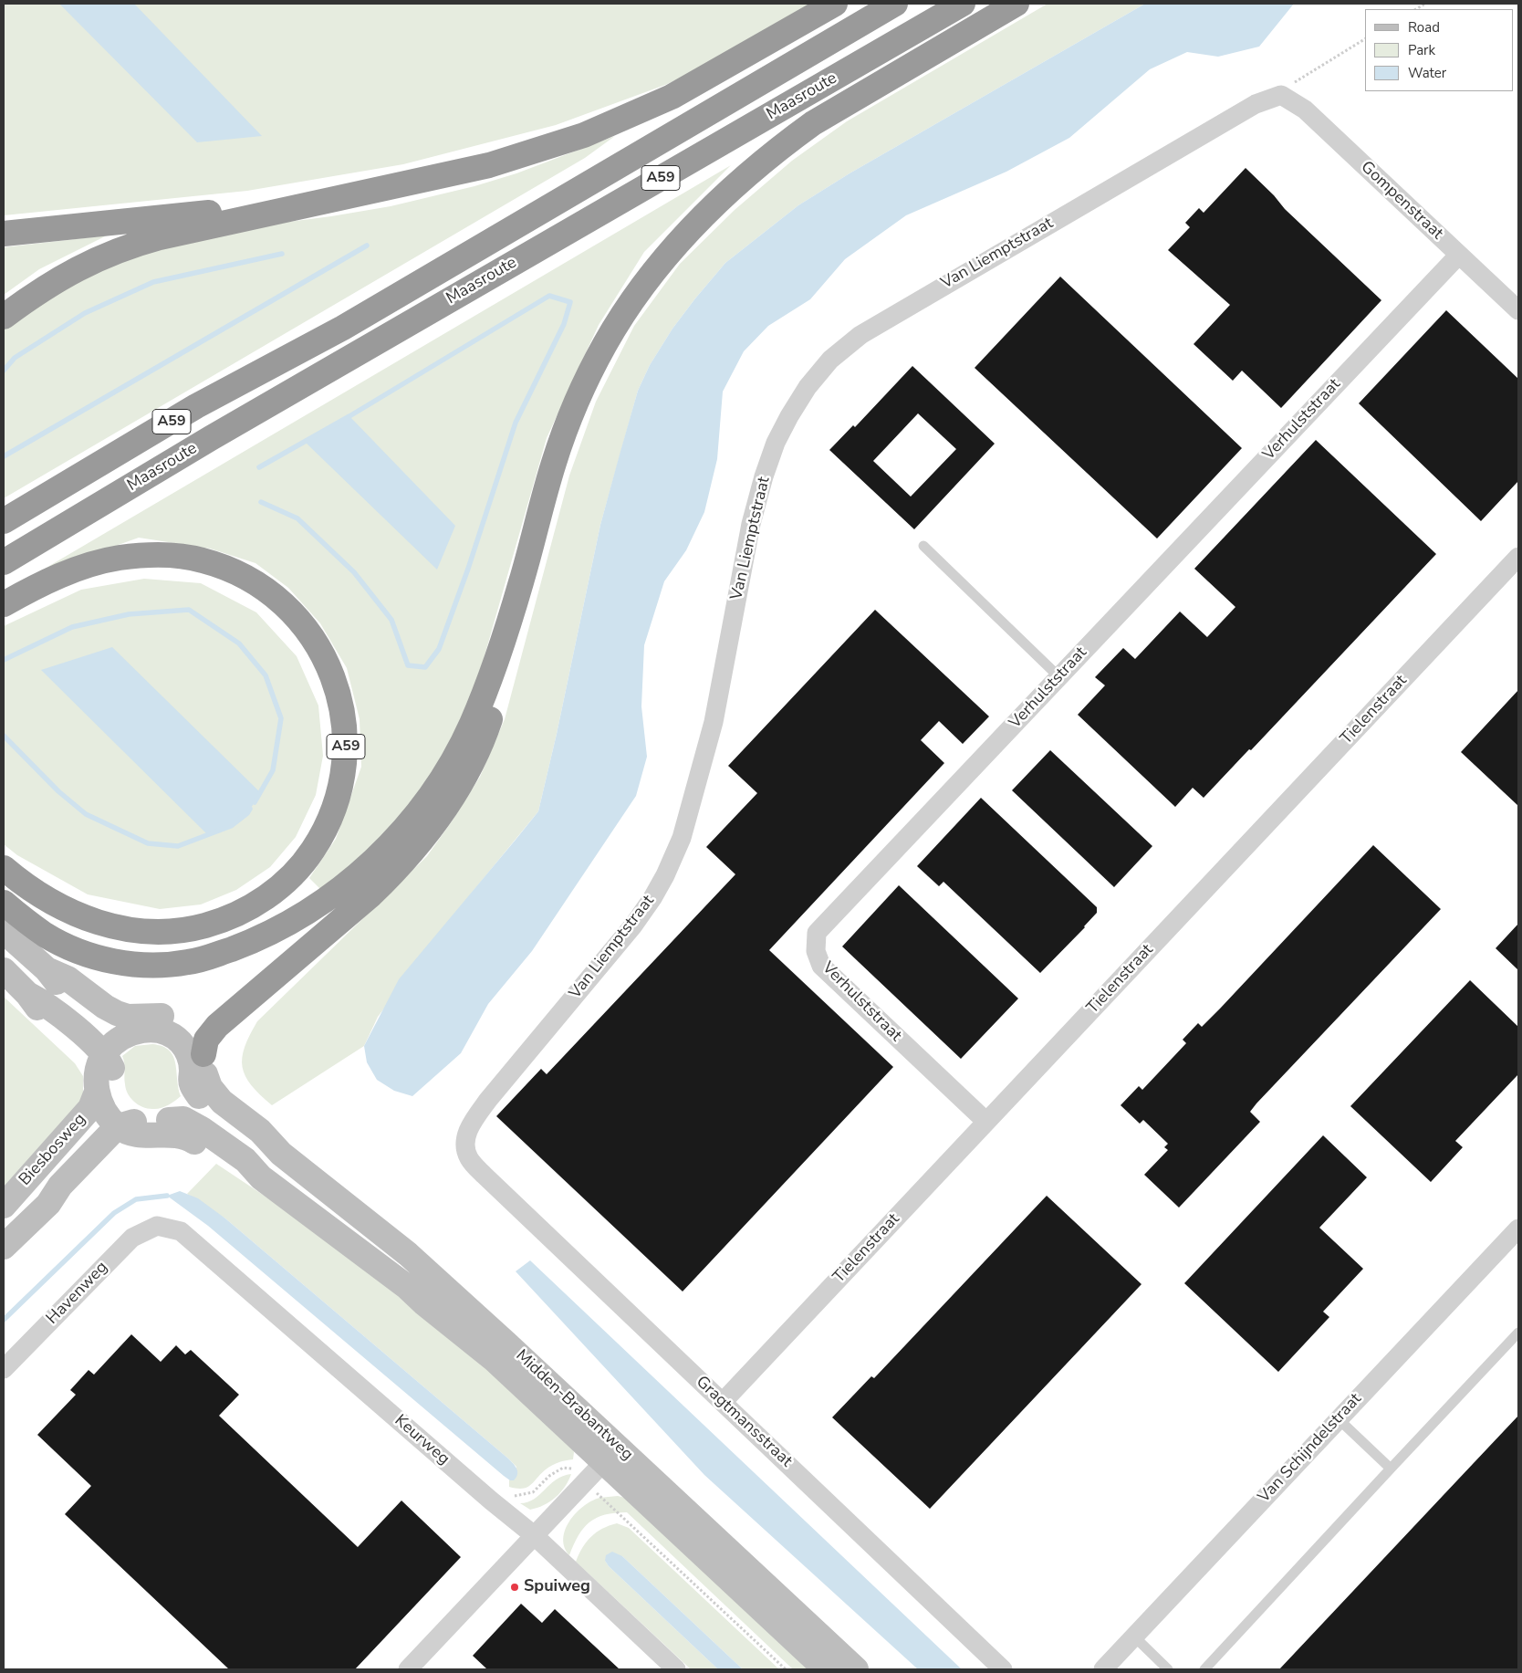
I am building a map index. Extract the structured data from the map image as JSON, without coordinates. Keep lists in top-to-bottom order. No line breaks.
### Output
{"streets":{"highway":["Maasroute","A59"],"street":["Gompenstraat","Van Liemptstraat","Verhulststraat","Tielenstraat","Biesbosweg","Havenweg","Midden-Brabantweg","Gragtmansstraat","Keurweg","Van Schijndelstraat"]},"crossings":[["Gompenstraat","Van Liemptstraat"],["Gompenstraat","Verhulststraat"],["Van Liemptstraat","Gragtmansstraat"],["Verhulststraat","Tielenstraat"],["Tielenstraat","Gragtmansstraat"],["Havenweg","Keurweg"]],"places":["Spuiweg"],"legend":["Road","Park","Water"]}
